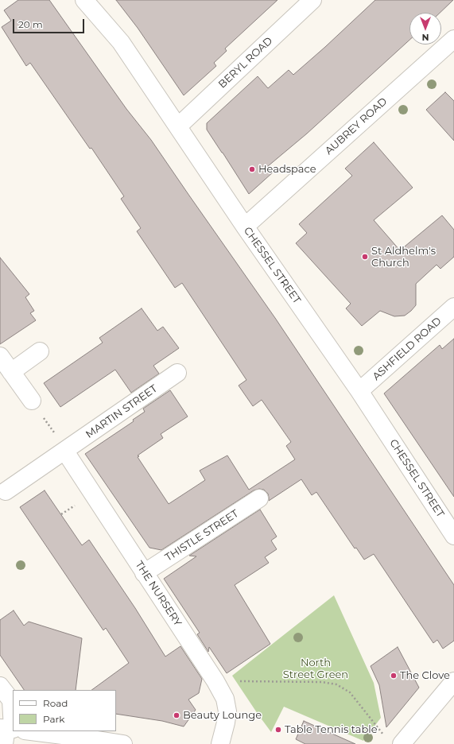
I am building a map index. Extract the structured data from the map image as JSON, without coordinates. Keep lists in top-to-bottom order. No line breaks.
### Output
{"streets":{"street":["BERYL ROAD","AUBREY ROAD","CHESSEL STREET","ASHFIELD ROAD","MARTIN STREET","THISTLE STREET","THE NURSERY"]},"crossings":[["BERYL ROAD","CHESSEL STREET"],["AUBREY ROAD","CHESSEL STREET"],["CHESSEL STREET","ASHFIELD ROAD"],["MARTIN STREET","THE NURSERY"],["THISTLE STREET","THE NURSERY"]],"parks":["North Street Green"],"places":["Headspace","St Aldhelm's Church","The Clove","Beauty Lounge","Table Tennis table"],"legend":["Road","Park"],"scale_bar":"20 m","north":"bottom"}
